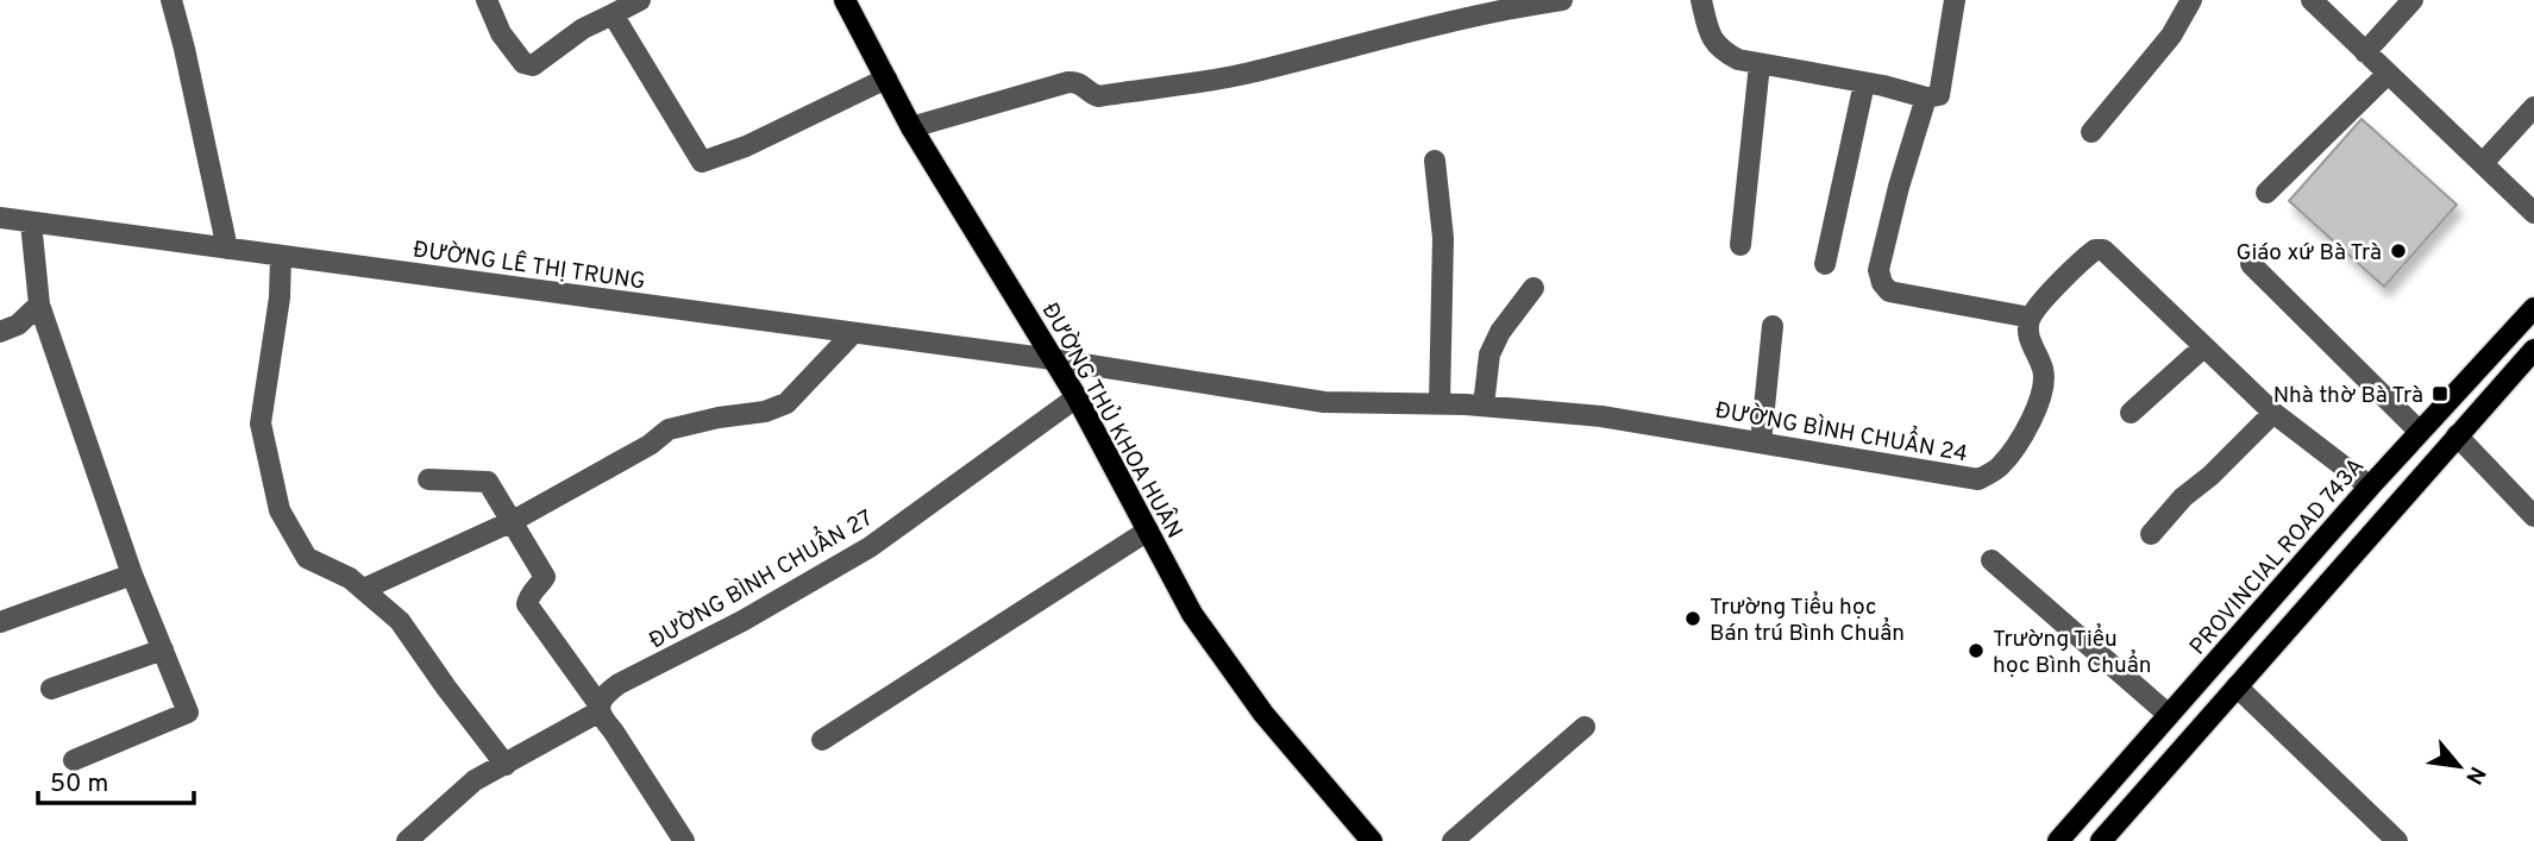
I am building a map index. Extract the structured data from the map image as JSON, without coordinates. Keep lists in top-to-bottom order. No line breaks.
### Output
{"streets":{"main road":["ĐƯỜNG THỦ KHOA HUÂN","PROVINCIAL ROAD 743A"],"street":["ĐƯỜNG LÊ THỊ TRUNG","ĐƯỜNG BÌNH CHUẨN 24","ĐƯỜNG BÌNH CHUẨN 27"]},"crossings":[["ĐƯỜNG LÊ THỊ TRUNG","ĐƯỜNG THỦ KHOA HUÂN"],["ĐƯỜNG LÊ THỊ TRUNG","ĐƯỜNG BÌNH CHUẨN 24"],["ĐƯỜNG THỦ KHOA HUÂN","ĐƯỜNG BÌNH CHUẨN 24"],["ĐƯỜNG THỦ KHOA HUÂN","ĐƯỜNG BÌNH CHUẨN 27"]],"places":{"other":["Giáo xứ Bà Trà","Trường Tiểu học Bán trú Bình Chuẩn","Trường Tiểu học Bình Chuẩn"],"transit":["Nhà thờ Bà Trà"]},"scale_bar":"50 m","north":"bottom right"}
